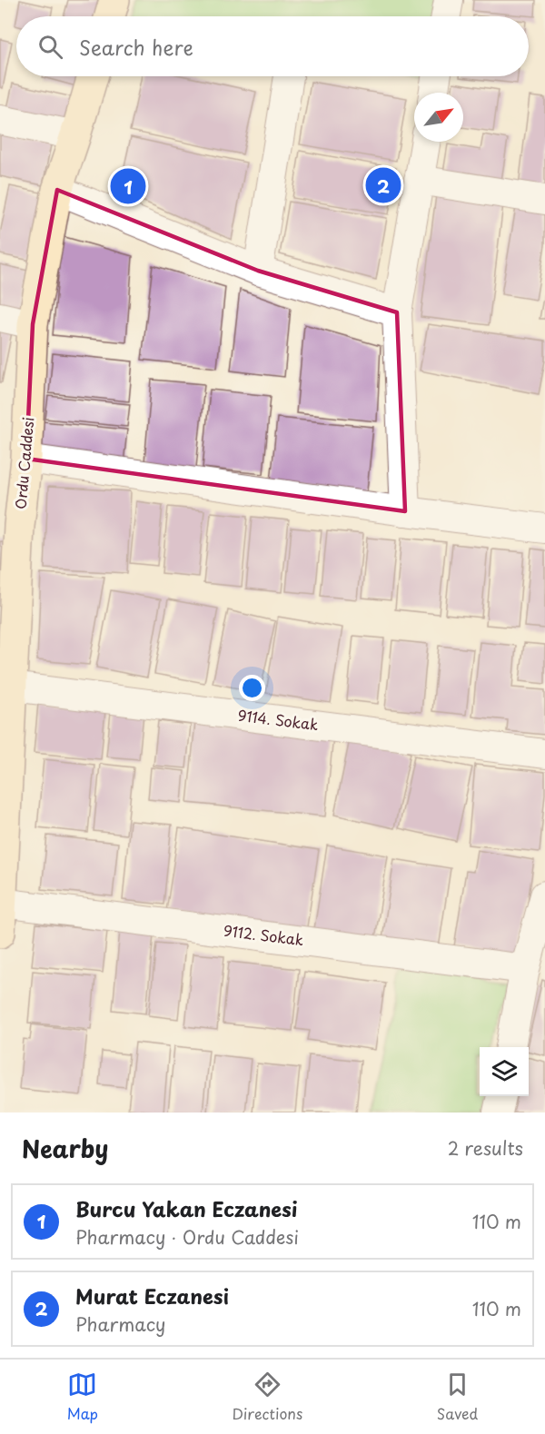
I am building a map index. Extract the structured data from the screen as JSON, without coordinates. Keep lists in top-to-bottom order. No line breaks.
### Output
{"streets":{"main road":["Ordu Caddesi"],"street":["9114. Sokak","9112. Sokak"]},"crossings":[["Ordu Caddesi","9114. Sokak"],["Ordu Caddesi","9112. Sokak"]],"north":"top right","page":{"search":"Search here","pins":["2","1"],"heading":["Nearby","2 results"],"list":[{"mark":"1","name":"Burcu Yakan Eczanesi","note":"Pharmacy · Ordu Caddesi","value":"110 m"},{"mark":"2","name":"Murat Eczanesi","note":"Pharmacy","value":"110 m"}],"nav":["Map","Directions","Saved"]}}
